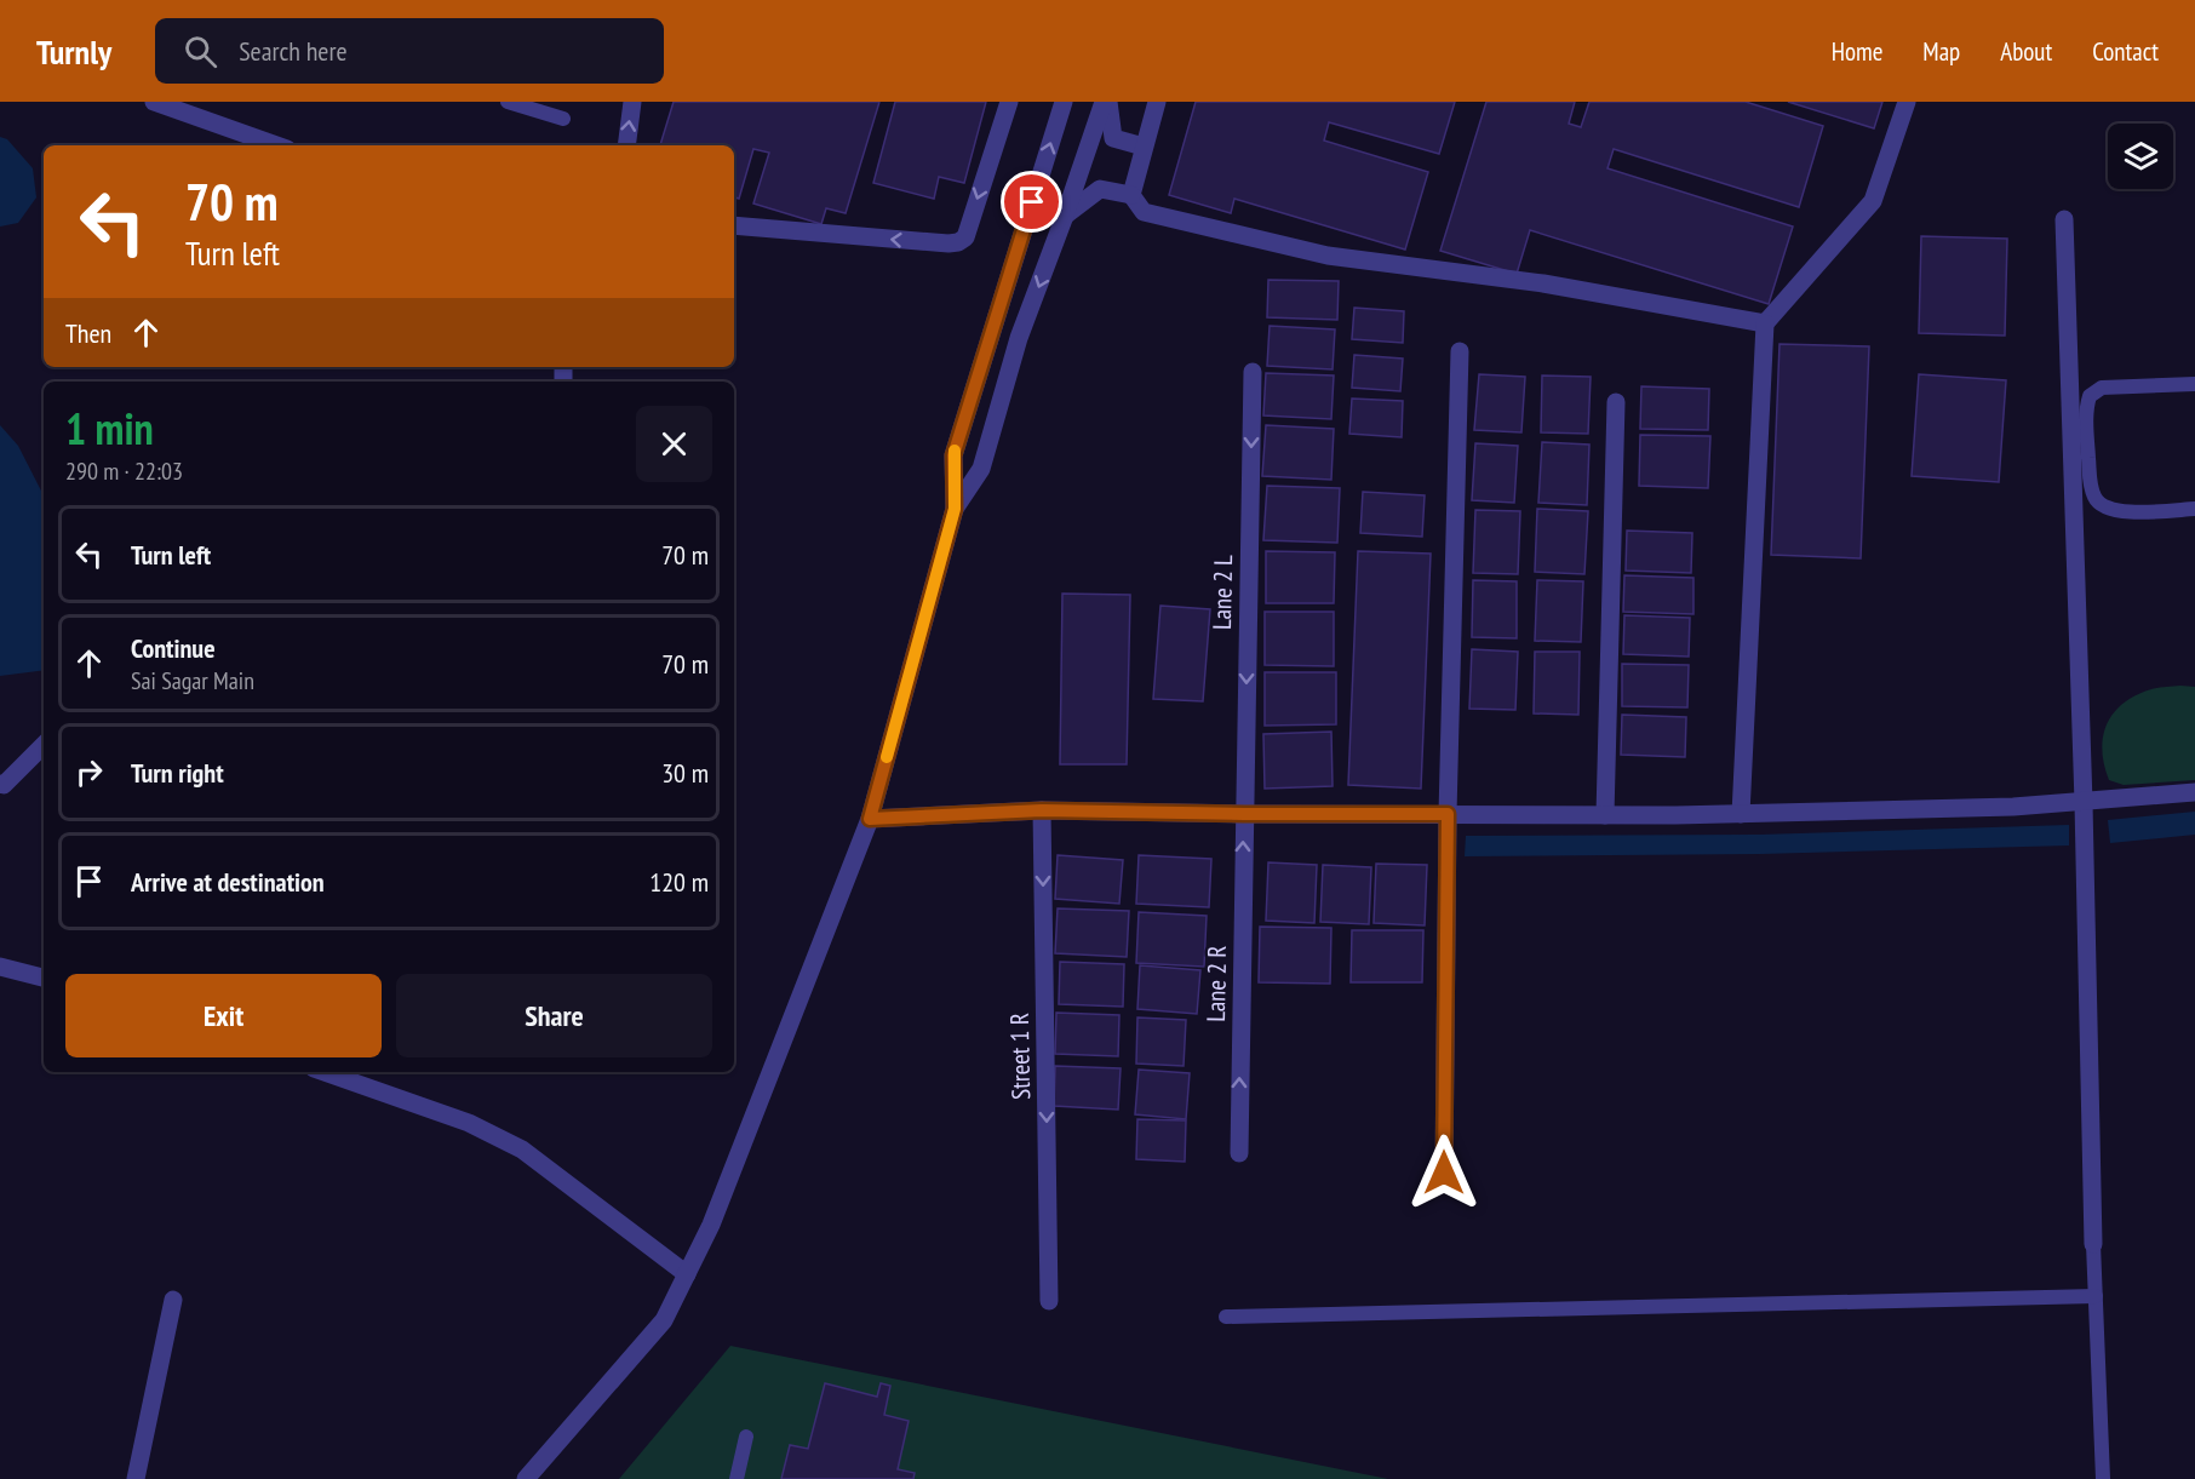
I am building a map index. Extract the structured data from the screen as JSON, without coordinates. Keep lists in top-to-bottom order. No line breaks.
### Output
{"streets":{"street":["Lane 2 L","Lane 2 R","Street 1 R"]},"crossings":[["Lane 2 L","Lane 2 R"]],"one_way":["Lane 2 L","Lane 2 R","Street 1 R"],"page":{"header":"Turnly","search":"Search here","nav":["Home","Map","About","Contact"],"turn":["70 m","Turn left"],"then":"Then","heading":["1 min","290 m · 22:03"],"list":[{"name":"Turn left","value":"70 m"},{"name":"Continue","note":"Sai Sagar Main","value":"70 m"},{"name":"Turn right","value":"30 m"},{"name":"Arrive at destination","value":"120 m"}],"buttons":["Exit","Share"]}}
